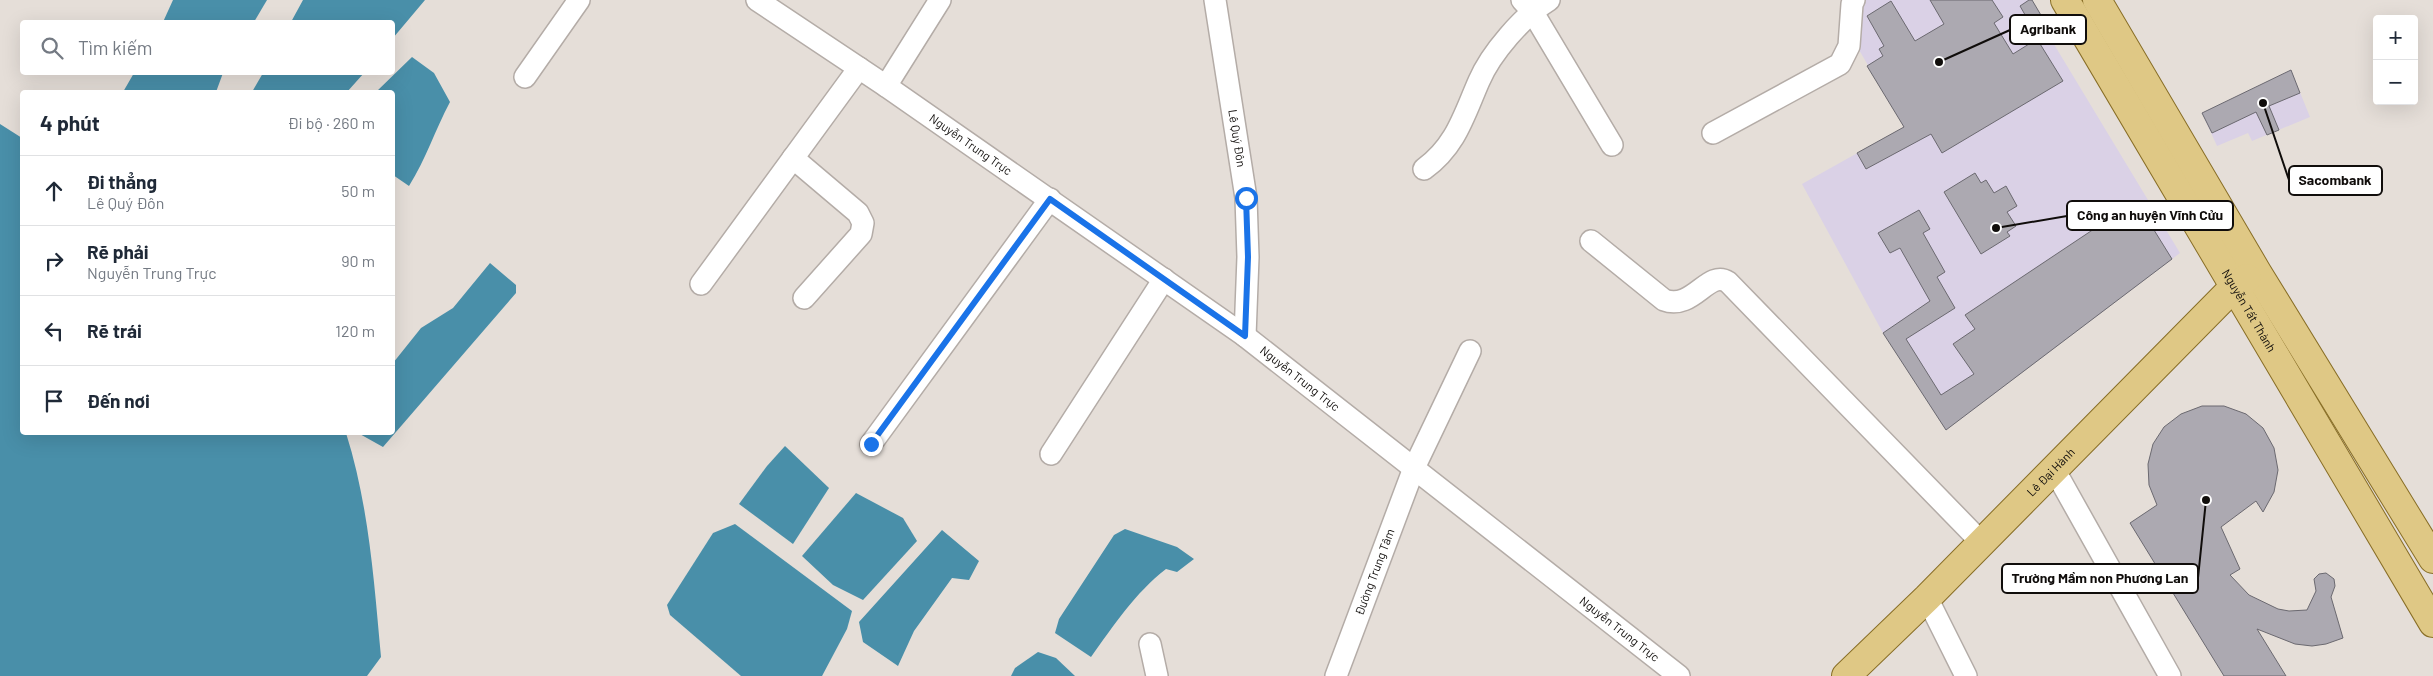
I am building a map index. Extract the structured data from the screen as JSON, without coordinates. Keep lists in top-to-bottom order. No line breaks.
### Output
{"streets":{"main road":["Nguyễn Tất Thành","Lê Đại Hành"],"street":["Lê Quý Đôn","Nguyễn Trung Trực","Đường Trung Tâm"]},"crossings":[["Lê Quý Đôn","Nguyễn Trung Trực"],["Nguyễn Trung Trực","Đường Trung Tâm"],["Nguyễn Tất Thành","Lê Đại Hành"]],"places":["Agribank","Sacombank","Công an huyện Vĩnh Cửu","Trường Mầm non Phương Lan"],"page":{"map_buttons":["+","−"],"search":"Tìm kiếm","heading":["4 phút","Đi bộ · 260 m"],"list":[["Đi thẳng","Lê Quý Đôn","50 m"],["Rẽ phải","Nguyễn Trung Trực","90 m"],["Rẽ trái","120 m"],"Đến nơi"]}}
